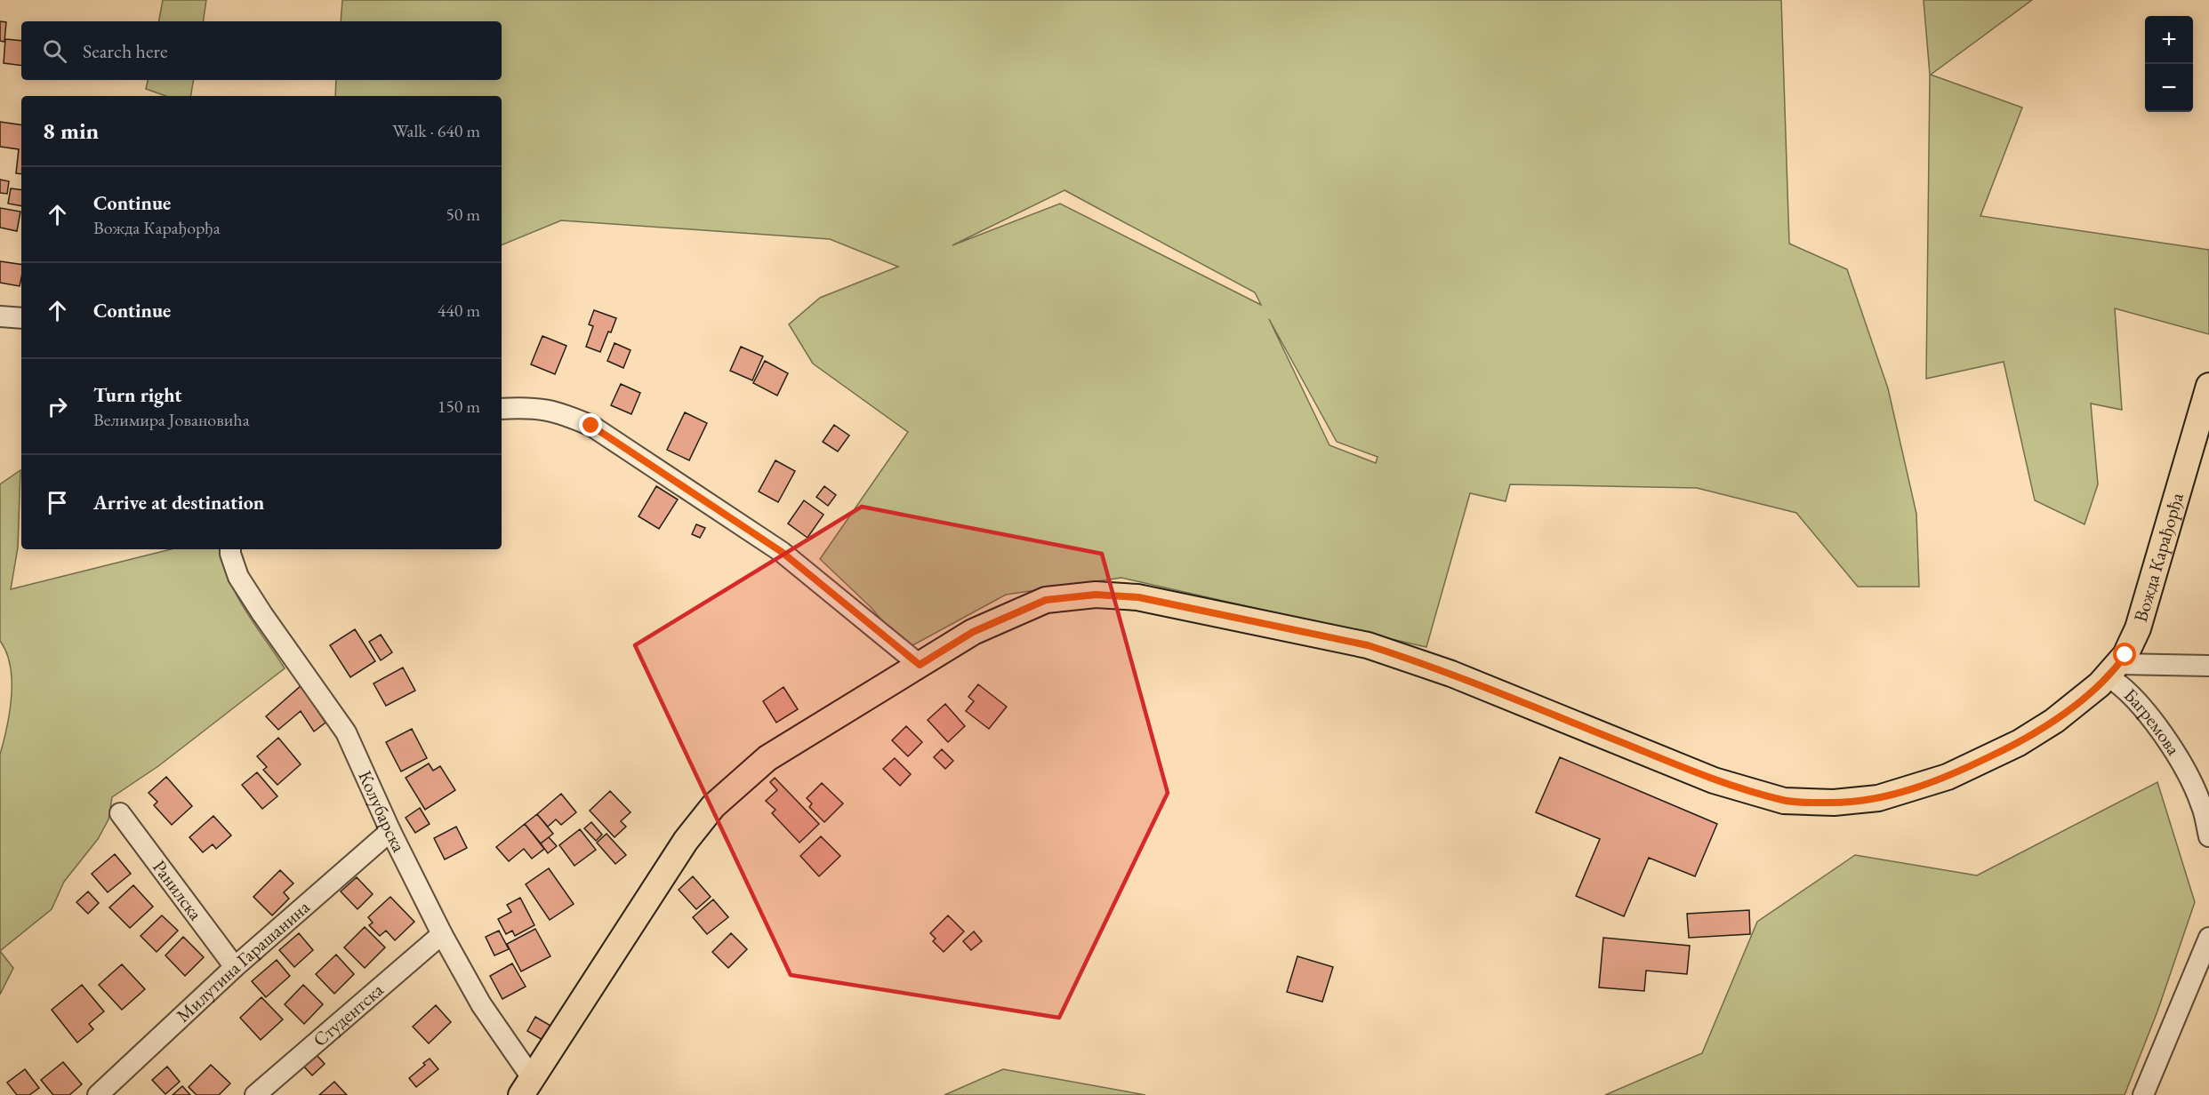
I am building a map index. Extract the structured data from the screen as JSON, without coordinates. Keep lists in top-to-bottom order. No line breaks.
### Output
{"streets":{"main road":["Вожда Карађорђа"],"street":["Багремова","Колубарска","Ранилска","Милутина Гарашанина","Студентска"]},"crossings":[["Вожда Карађорђа","Багремова"],["Вожда Карађорђа","Колубарска"],["Колубарска","Милутина Гарашанина"],["Колубарска","Студентска"],["Ранилска","Милутина Гарашанина"]],"page":{"map_buttons":["+","−"],"search":"Search here","heading":["8 min","Walk · 640 m"],"list":[["Continue","Вожда Карађорђа","50 m"],["Continue","440 m"],["Turn right","Велимира Јовановића","150 m"],"Arrive at destination"]}}
